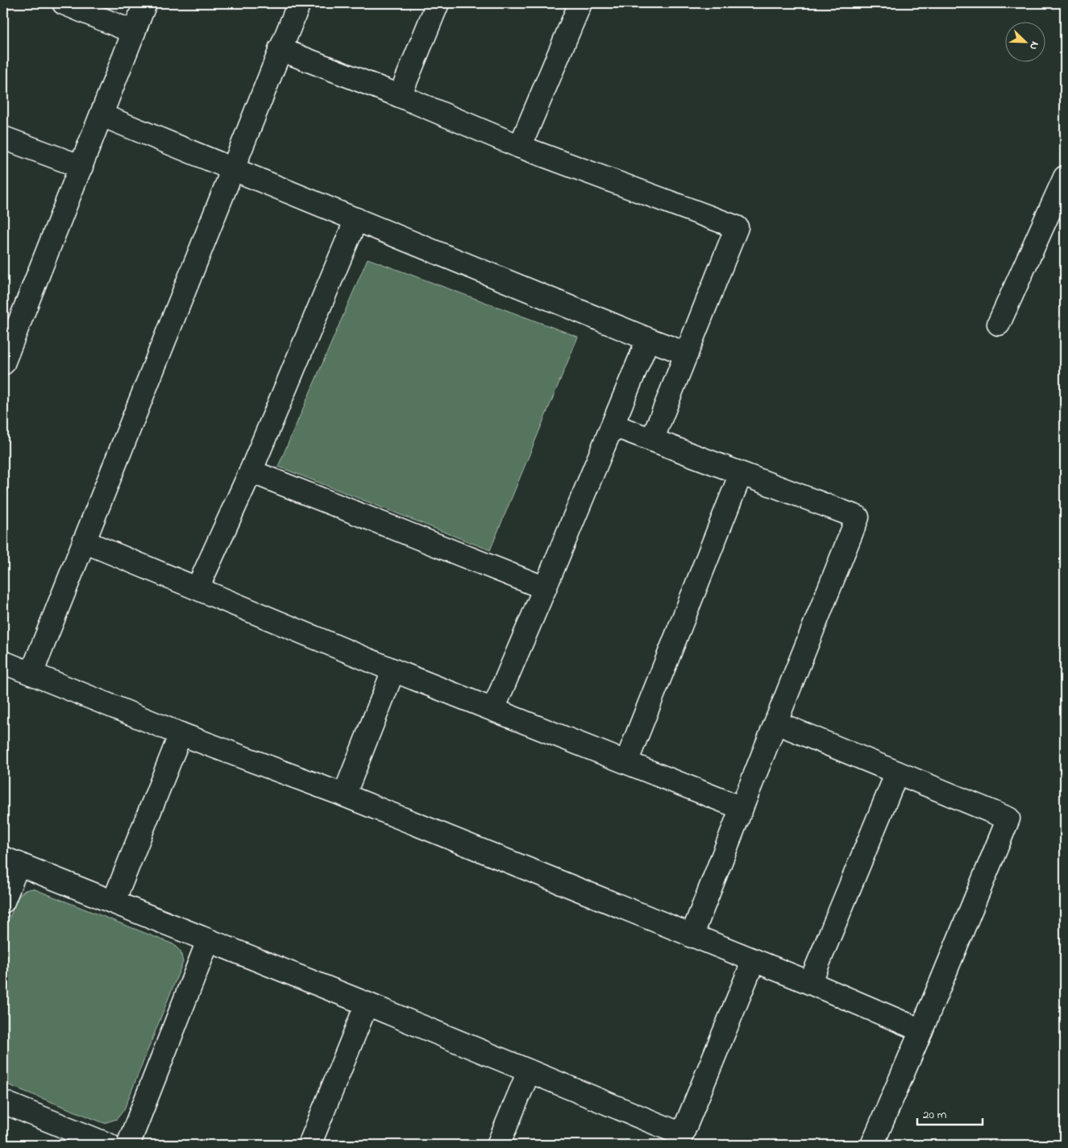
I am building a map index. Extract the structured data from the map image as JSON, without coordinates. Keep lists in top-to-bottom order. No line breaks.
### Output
{"scale_bar":"20 m","north":"bottom right"}
